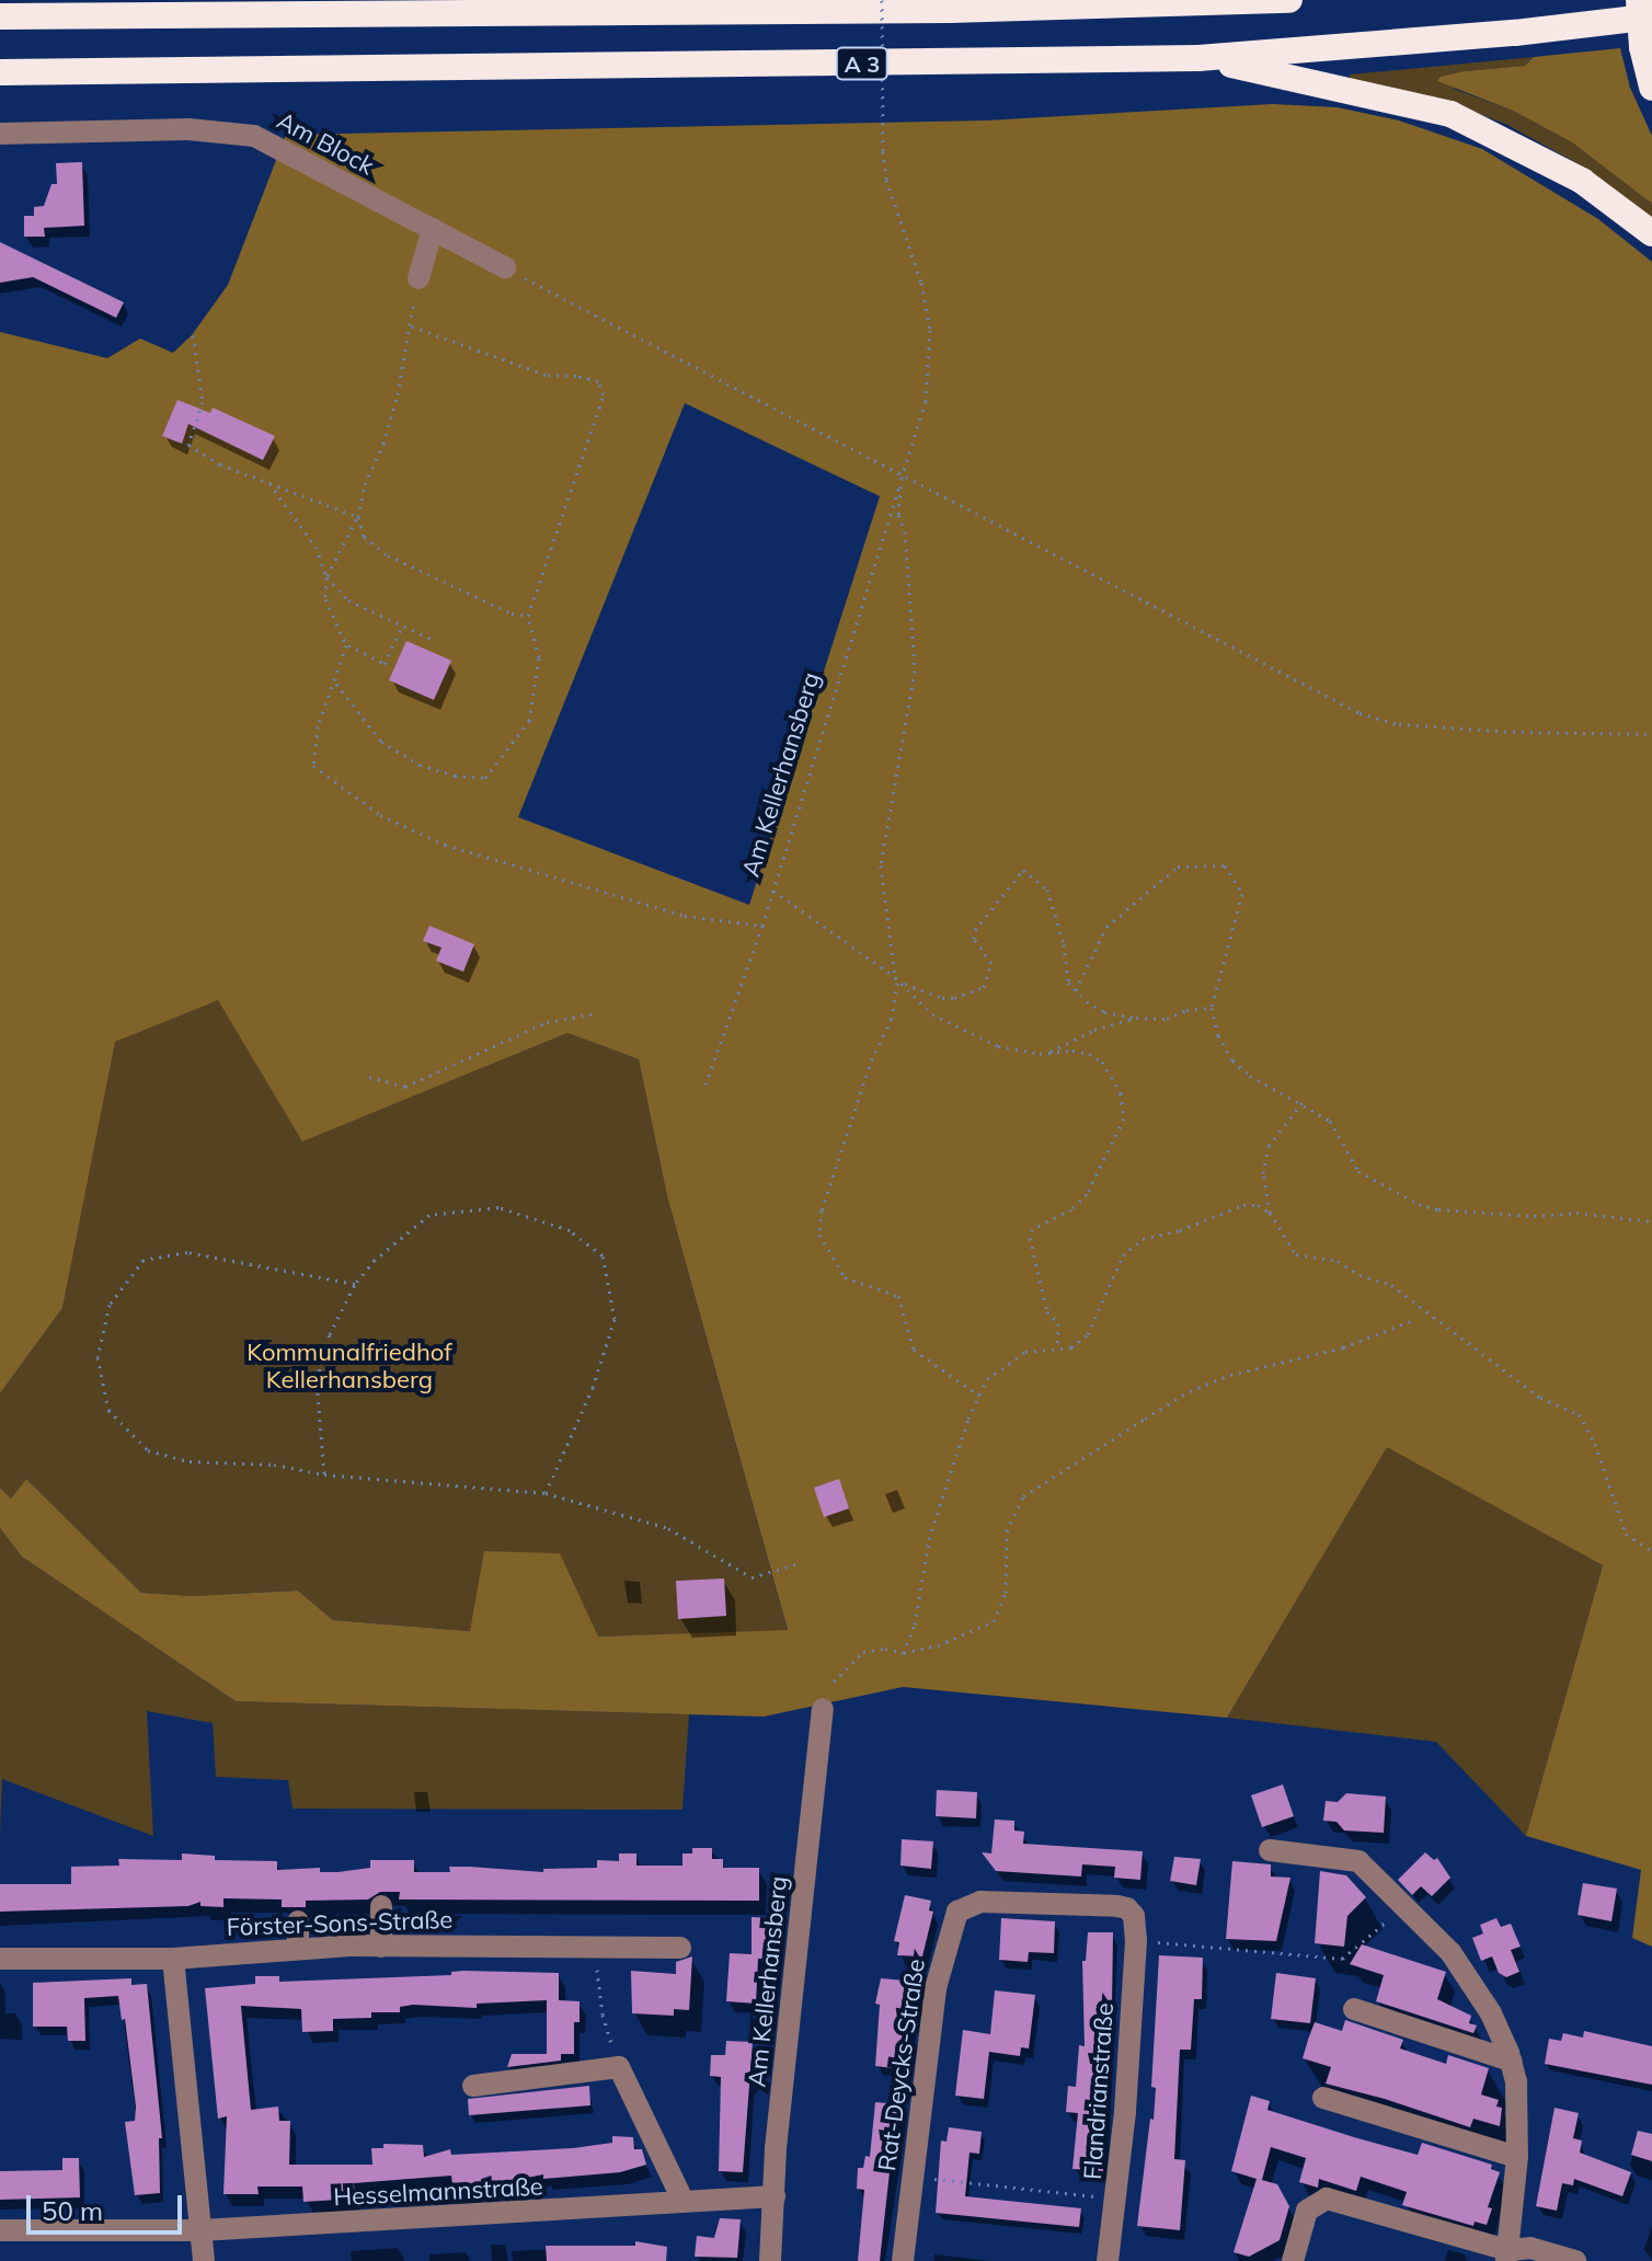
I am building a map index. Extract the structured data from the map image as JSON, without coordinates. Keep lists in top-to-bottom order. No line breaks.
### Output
{"streets":{"highway":["A 3"],"street":["Am Block","Am Kellerhansberg","Förster-Sons-Straße","Rat-Deycks-Straße","Flandrianstraße","Hesselmannstraße"]},"crossings":[["Am Kellerhansberg","Hesselmannstraße"],["Rat-Deycks-Straße","Flandrianstraße"]],"parks":["Kommunalfriedhof Kellerhansberg"],"scale_bar":"50 m"}
